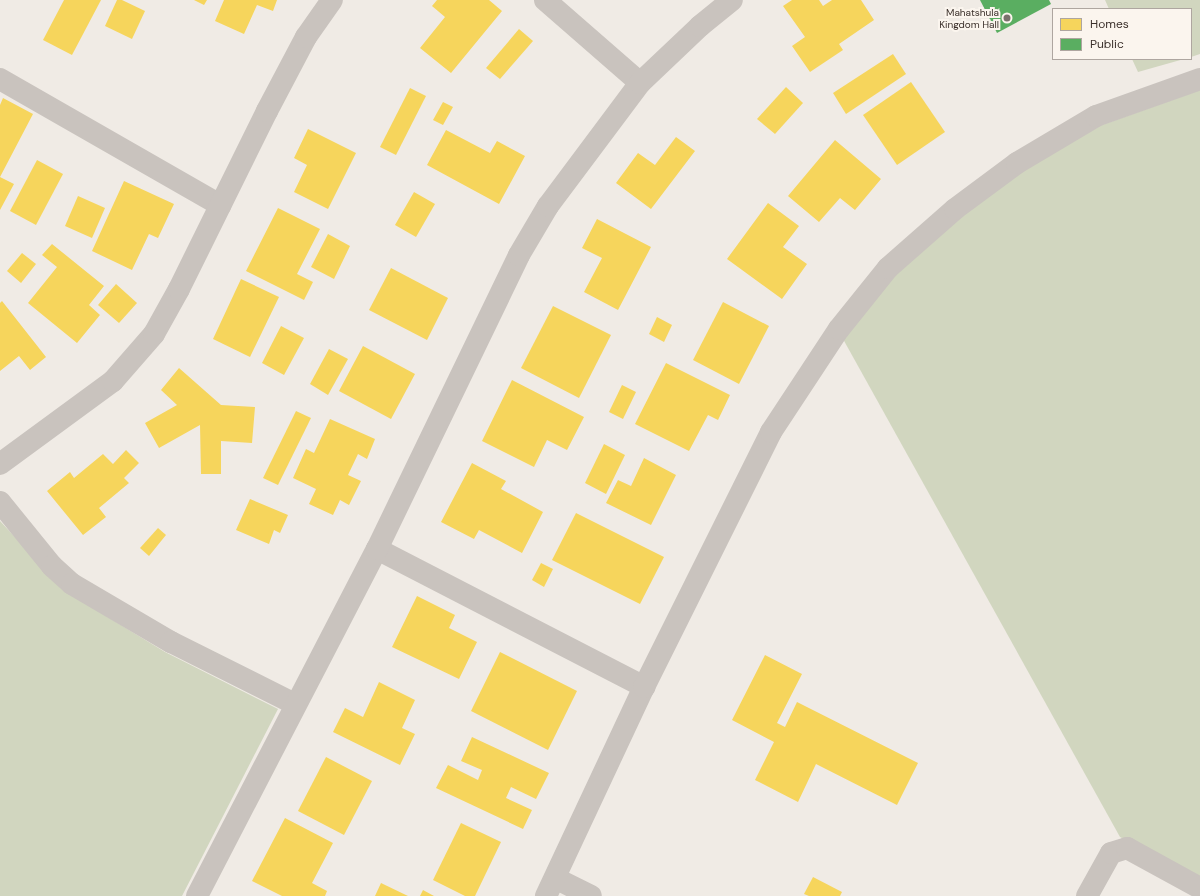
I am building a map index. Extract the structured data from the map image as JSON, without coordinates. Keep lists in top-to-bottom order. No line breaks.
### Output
{"places":["Mahatshula Kingdom Hall"],"legend":["Homes","Public"]}
